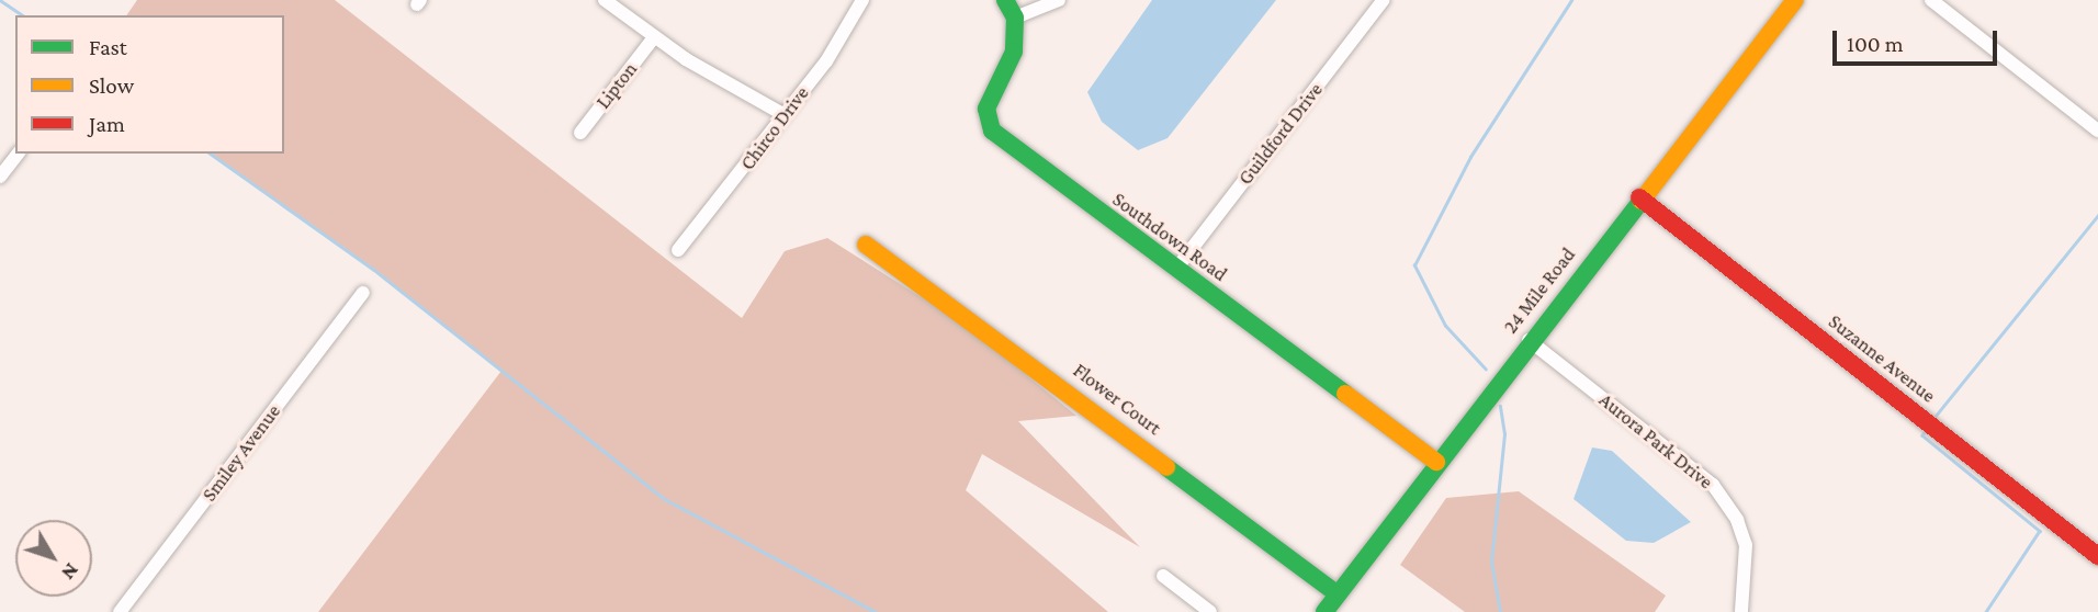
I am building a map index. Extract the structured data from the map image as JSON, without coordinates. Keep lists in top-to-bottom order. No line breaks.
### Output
{"streets":{"street":["Lipton","Chirco Drive","Guildford Drive","Southdown Road","24 Mile Road","Suzanne Avenue","Flower Court","Aurora Park Drive","Smiley Avenue"]},"crossings":[["Guildford Drive","Southdown Road"],["Southdown Road","24 Mile Road"],["24 Mile Road","Suzanne Avenue"],["24 Mile Road","Flower Court"],["24 Mile Road","Aurora Park Drive"]],"legend":["Fast","Slow","Jam"],"scale_bar":"100 m","north":"bottom right"}
